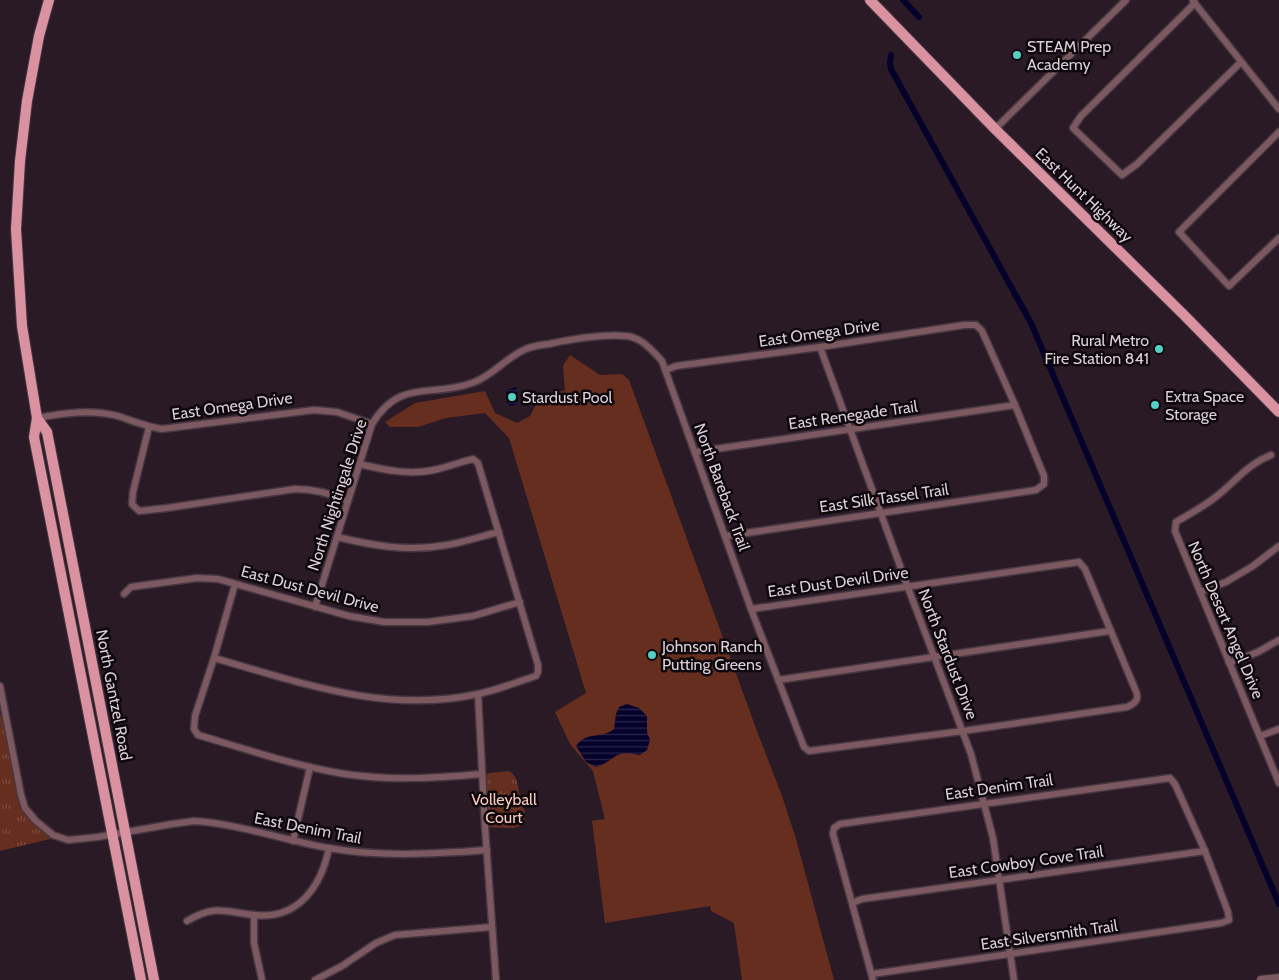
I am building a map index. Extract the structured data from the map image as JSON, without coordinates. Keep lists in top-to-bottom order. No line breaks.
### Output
{"streets":{"main road":["East Hunt Highway","North Gantzel Road"],"street":["East Omega Drive","East Renegade Trail","North Bareback Trail","North Nightingale Drive","East Silk Tassel Trail","East Dust Devil Drive","North Desert Angel Drive","North Stardust Drive","East Denim Trail","East Cowboy Cove Trail","East Silversmith Trail"]},"crossings":[["East Omega Drive","East Renegade Trail"],["East Omega Drive","North Bareback Trail"],["East Omega Drive","North Nightingale Drive"],["East Omega Drive","East Silk Tassel Trail"],["East Omega Drive","North Stardust Drive"],["East Omega Drive","North Gantzel Road"],["East Renegade Trail","North Bareback Trail"],["East Renegade Trail","East Silk Tassel Trail"],["East Renegade Trail","North Stardust Drive"],["North Bareback Trail","North Nightingale Drive"],["North Bareback Trail","East Silk Tassel Trail"],["North Bareback Trail","East Dust Devil Drive"],["North Bareback Trail","North Stardust Drive"],["North Nightingale Drive","East Dust Devil Drive"],["East Silk Tassel Trail","North Stardust Drive"],["East Dust Devil Drive","North Stardust Drive"],["North Stardust Drive","East Denim Trail"],["North Stardust Drive","East Cowboy Cove Trail"],["North Stardust Drive","East Silversmith Trail"],["North Gantzel Road","East Denim Trail"],["East Denim Trail","East Cowboy Cove Trail"],["East Denim Trail","East Silversmith Trail"],["East Cowboy Cove Trail","East Silversmith Trail"]],"parks":["Volleyball Court"],"places":["STEAM Prep Academy","Rural Metro Fire Station 841","Stardust Pool","Extra Space Storage","Johnson Ranch Putting Greens"]}
